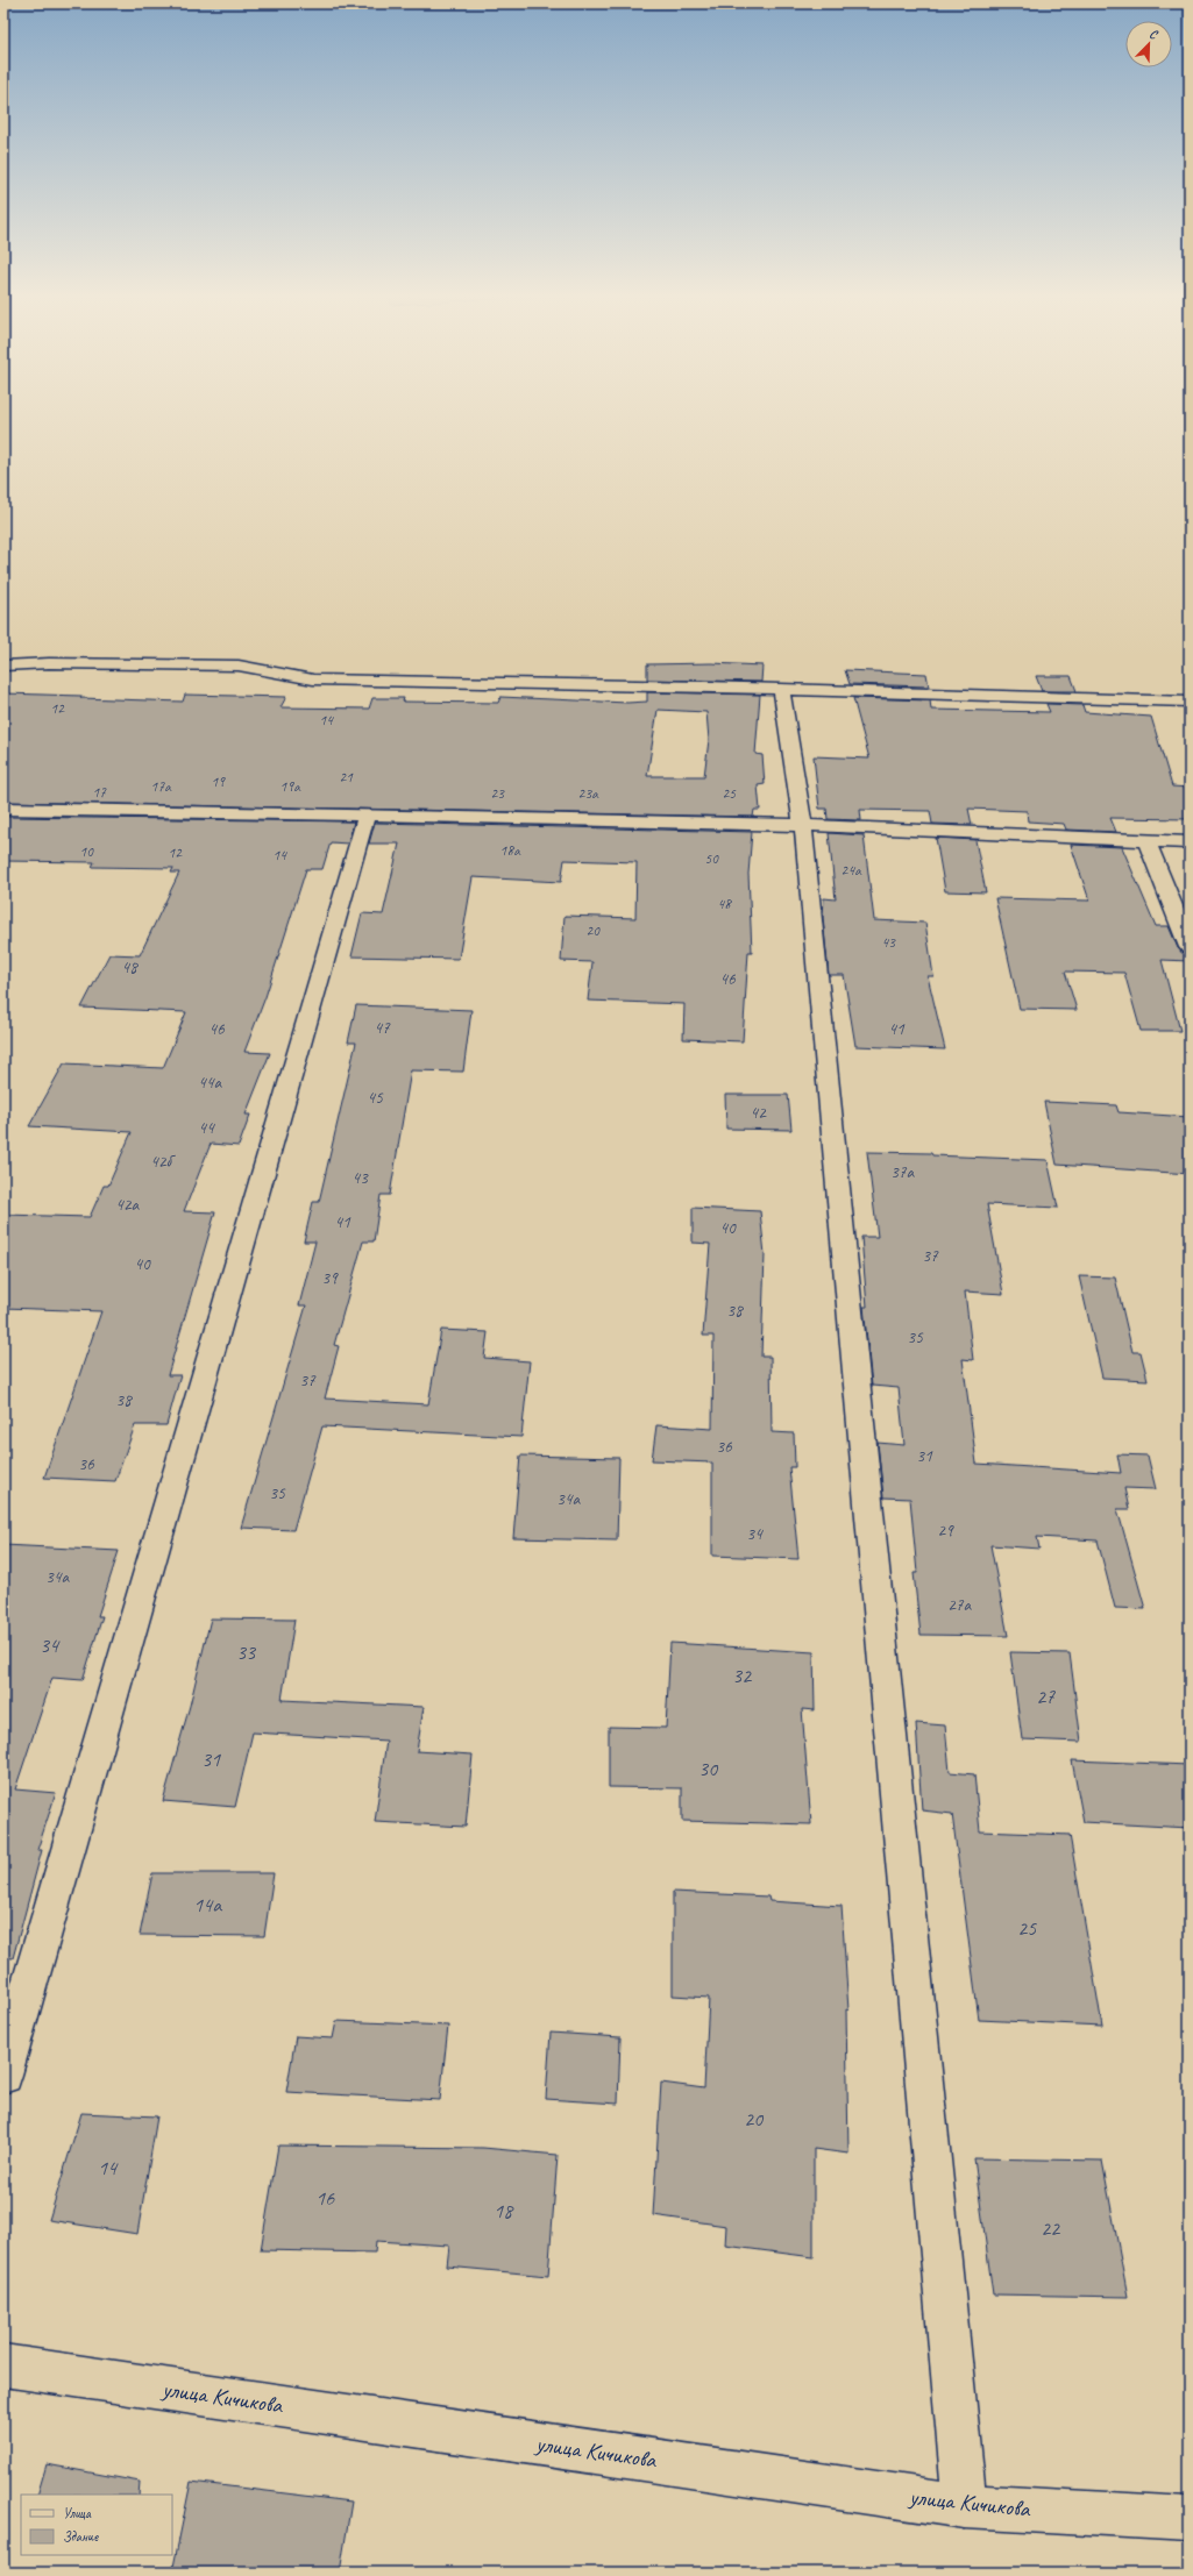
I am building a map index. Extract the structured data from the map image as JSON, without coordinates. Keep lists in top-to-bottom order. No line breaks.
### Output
{"streets":{"street":["улица Кичикова"]},"house_numbers":["12","14","21","19","17а","19а","17","23","23а","25","18а","10","12","14","50","24а","48","20","43","48","46","47","46","41","44а","45","42","44","42б","37а","43","42а","41","40","37","40","39","38","35","37","38","36","31","36","35","34а","29","34","34а","27а","34","33","32","27","31","30","14а","25","20","14","16","18","22"],"legend":["Улица","Здание"],"north":"top right"}
